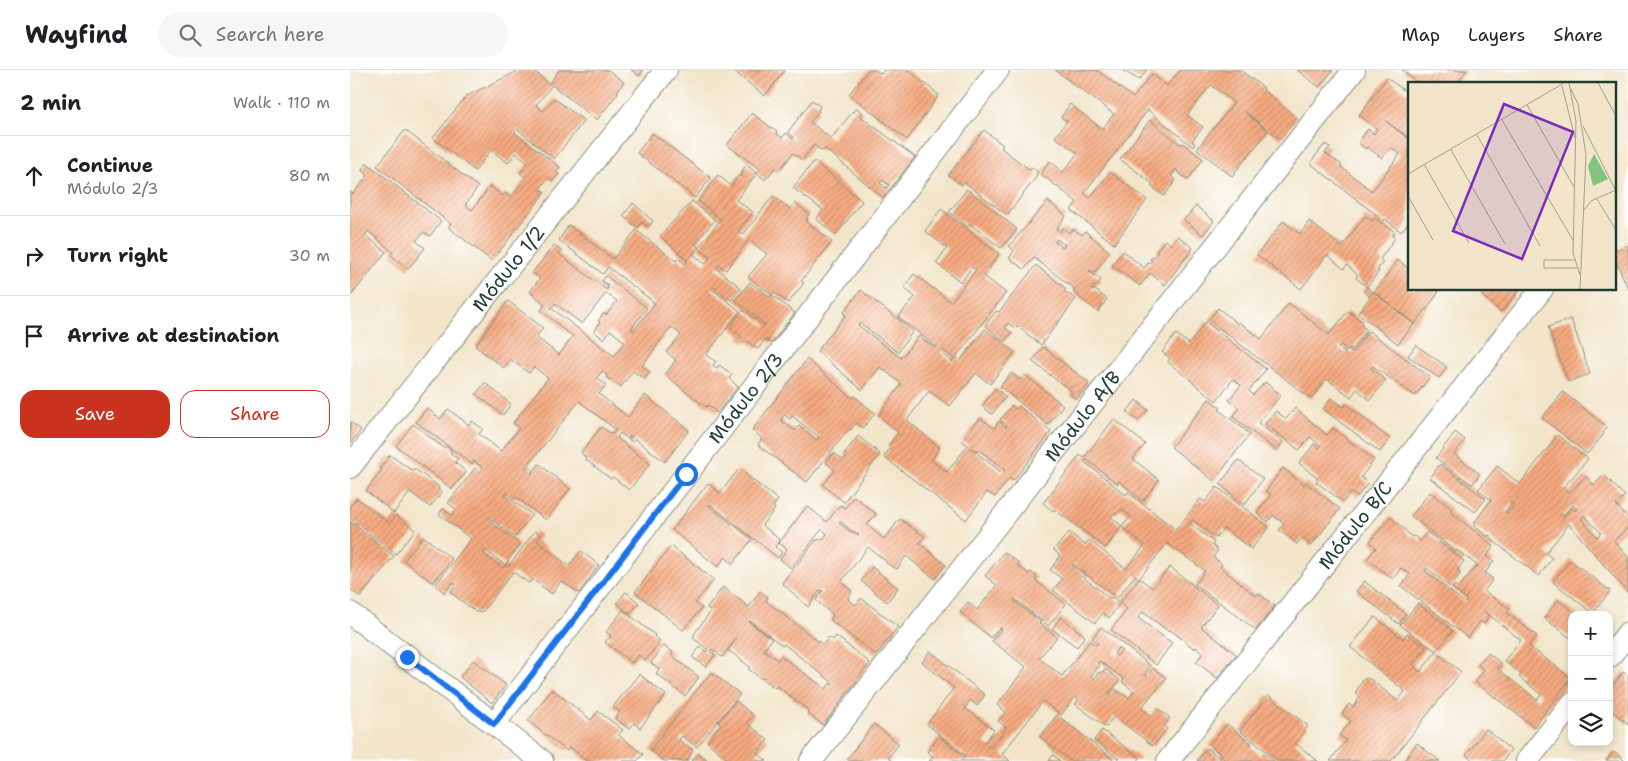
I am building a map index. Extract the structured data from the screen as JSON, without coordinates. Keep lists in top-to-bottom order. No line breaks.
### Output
{"streets":{"street":["Módulo 1/2","Módulo 2/3","Módulo A/B","Módulo B/C"]},"page":{"header":"Wayfind","search":"Search here","nav":["Map","Layers","Share"],"heading":["2 min","Walk · 110 m"],"list":[["Continue","Módulo 2/3","80 m"],["Turn right","30 m"],"Arrive at destination"],"buttons":["Save","Share"],"map_buttons":["+","−"]}}
